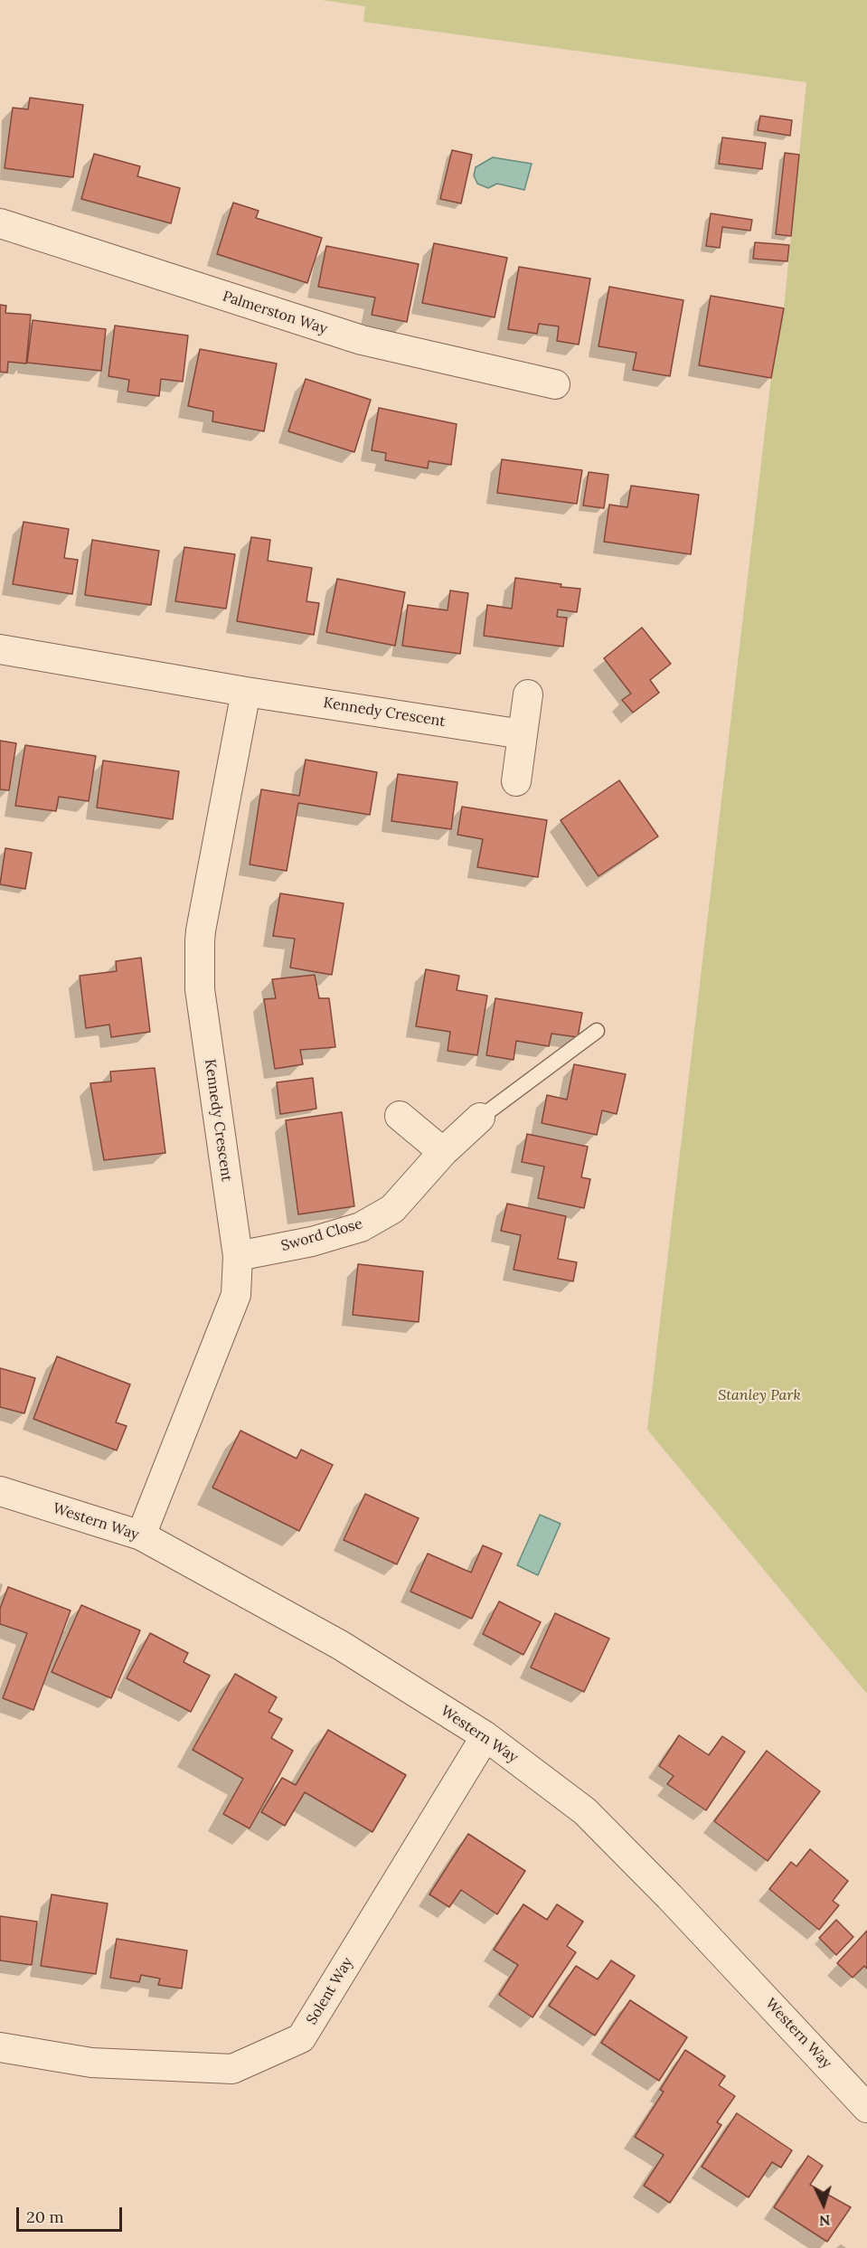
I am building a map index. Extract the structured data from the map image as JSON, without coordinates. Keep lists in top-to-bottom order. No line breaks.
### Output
{"streets":{"street":["Palmerston Way","Kennedy Crescent","Sword Close","Western Way","Solent Way"]},"crossings":[["Kennedy Crescent","Sword Close"],["Kennedy Crescent","Western Way"],["Western Way","Solent Way"]],"parks":["Stanley Park"],"scale_bar":"20 m","north":"bottom"}
